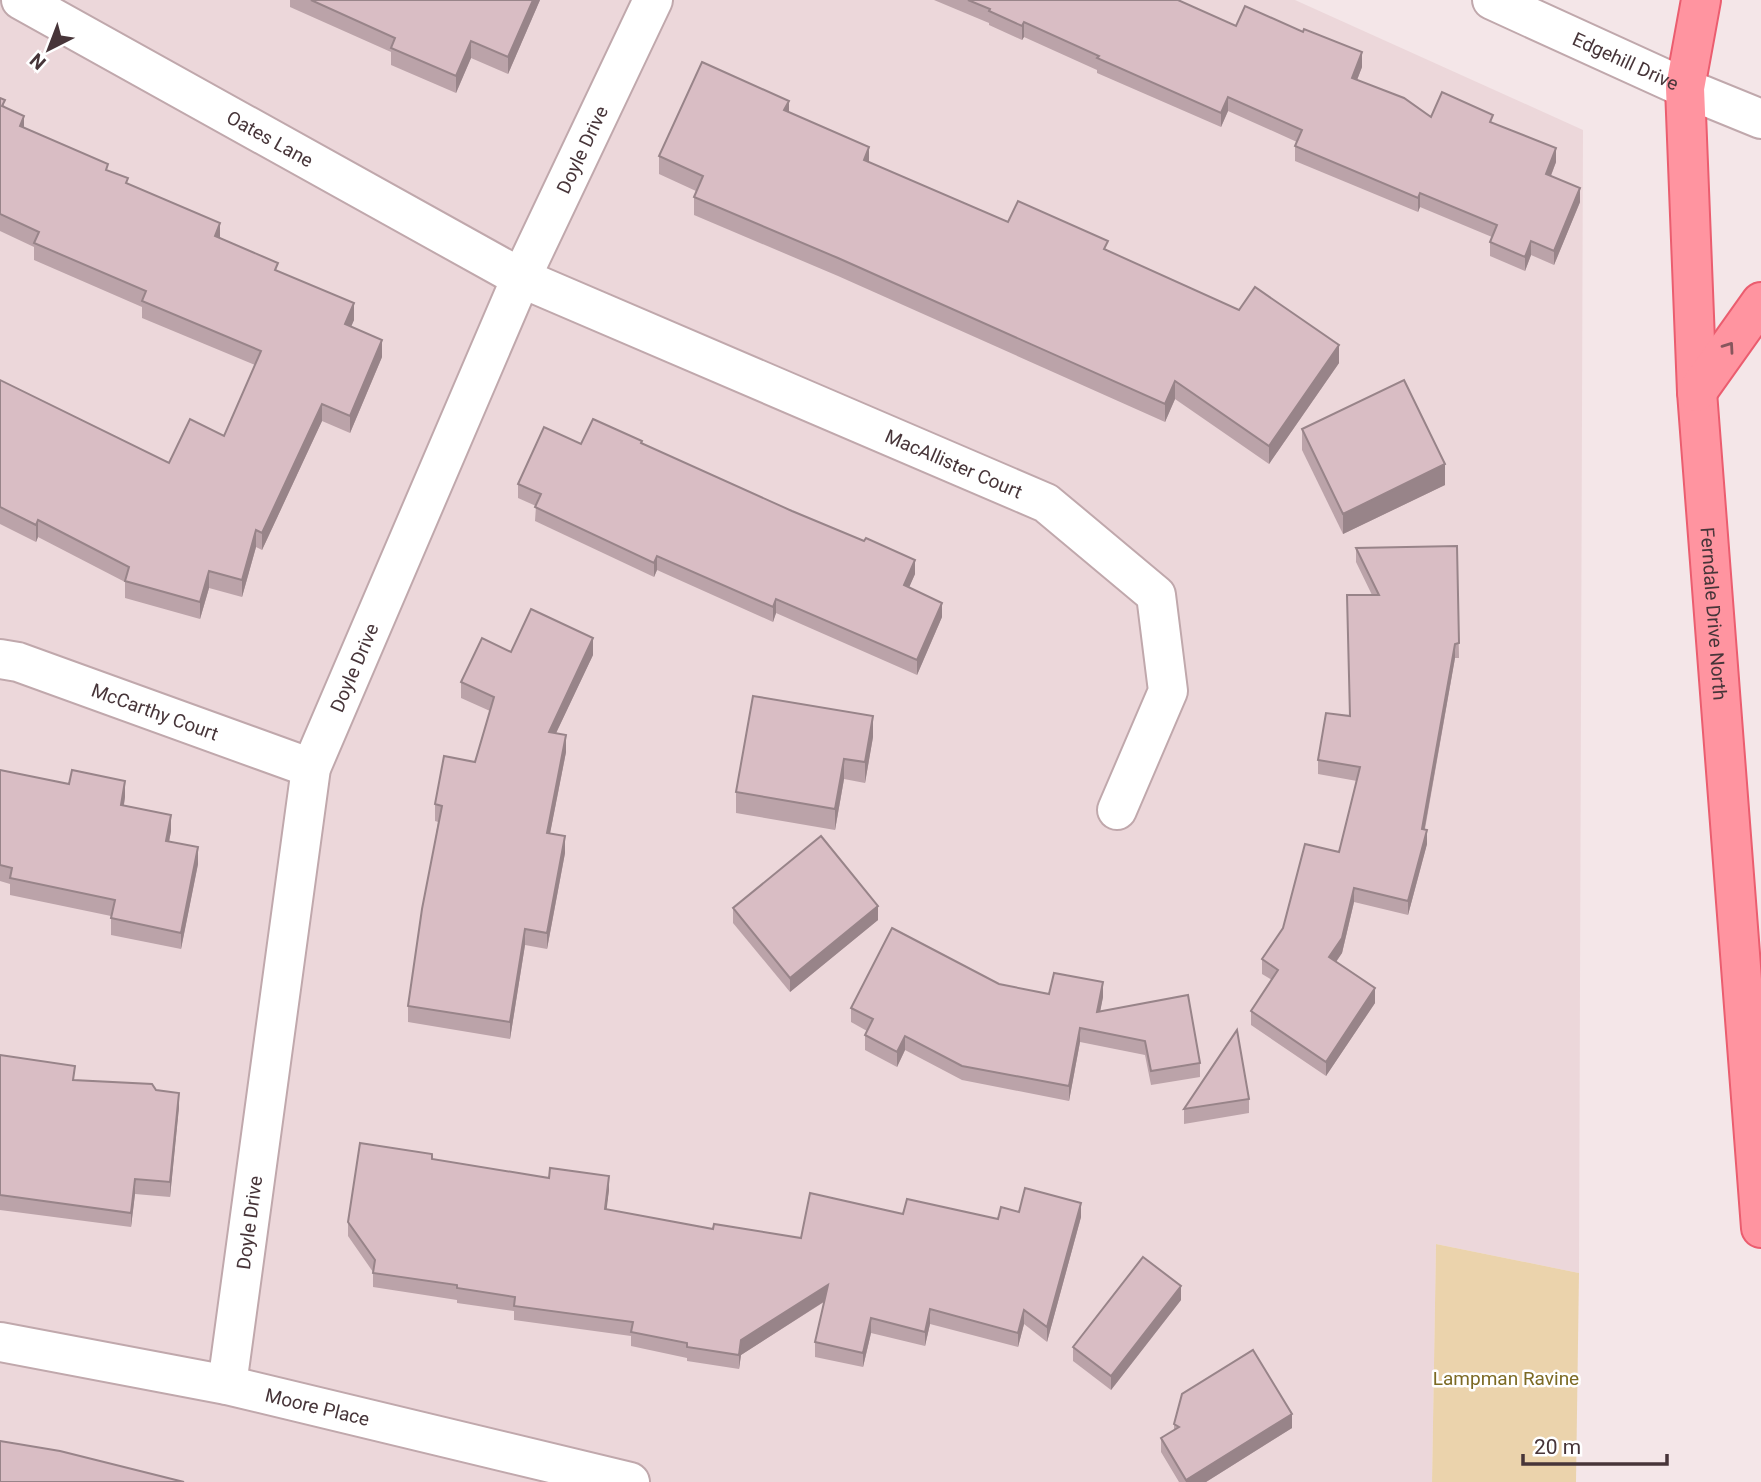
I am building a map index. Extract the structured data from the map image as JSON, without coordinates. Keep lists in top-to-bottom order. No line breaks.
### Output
{"streets":{"main road":["Ferndale Drive North"],"street":["Edgehill Drive","Oates Lane","Doyle Drive","MacAllister Court","McCarthy Court","Moore Place"]},"crossings":[["Edgehill Drive","Ferndale Drive North"],["Oates Lane","Doyle Drive"],["Oates Lane","MacAllister Court"],["Doyle Drive","MacAllister Court"],["Doyle Drive","McCarthy Court"],["Doyle Drive","Moore Place"]],"parks":["Lampman Ravine"],"scale_bar":"20 m","north":"bottom left"}
